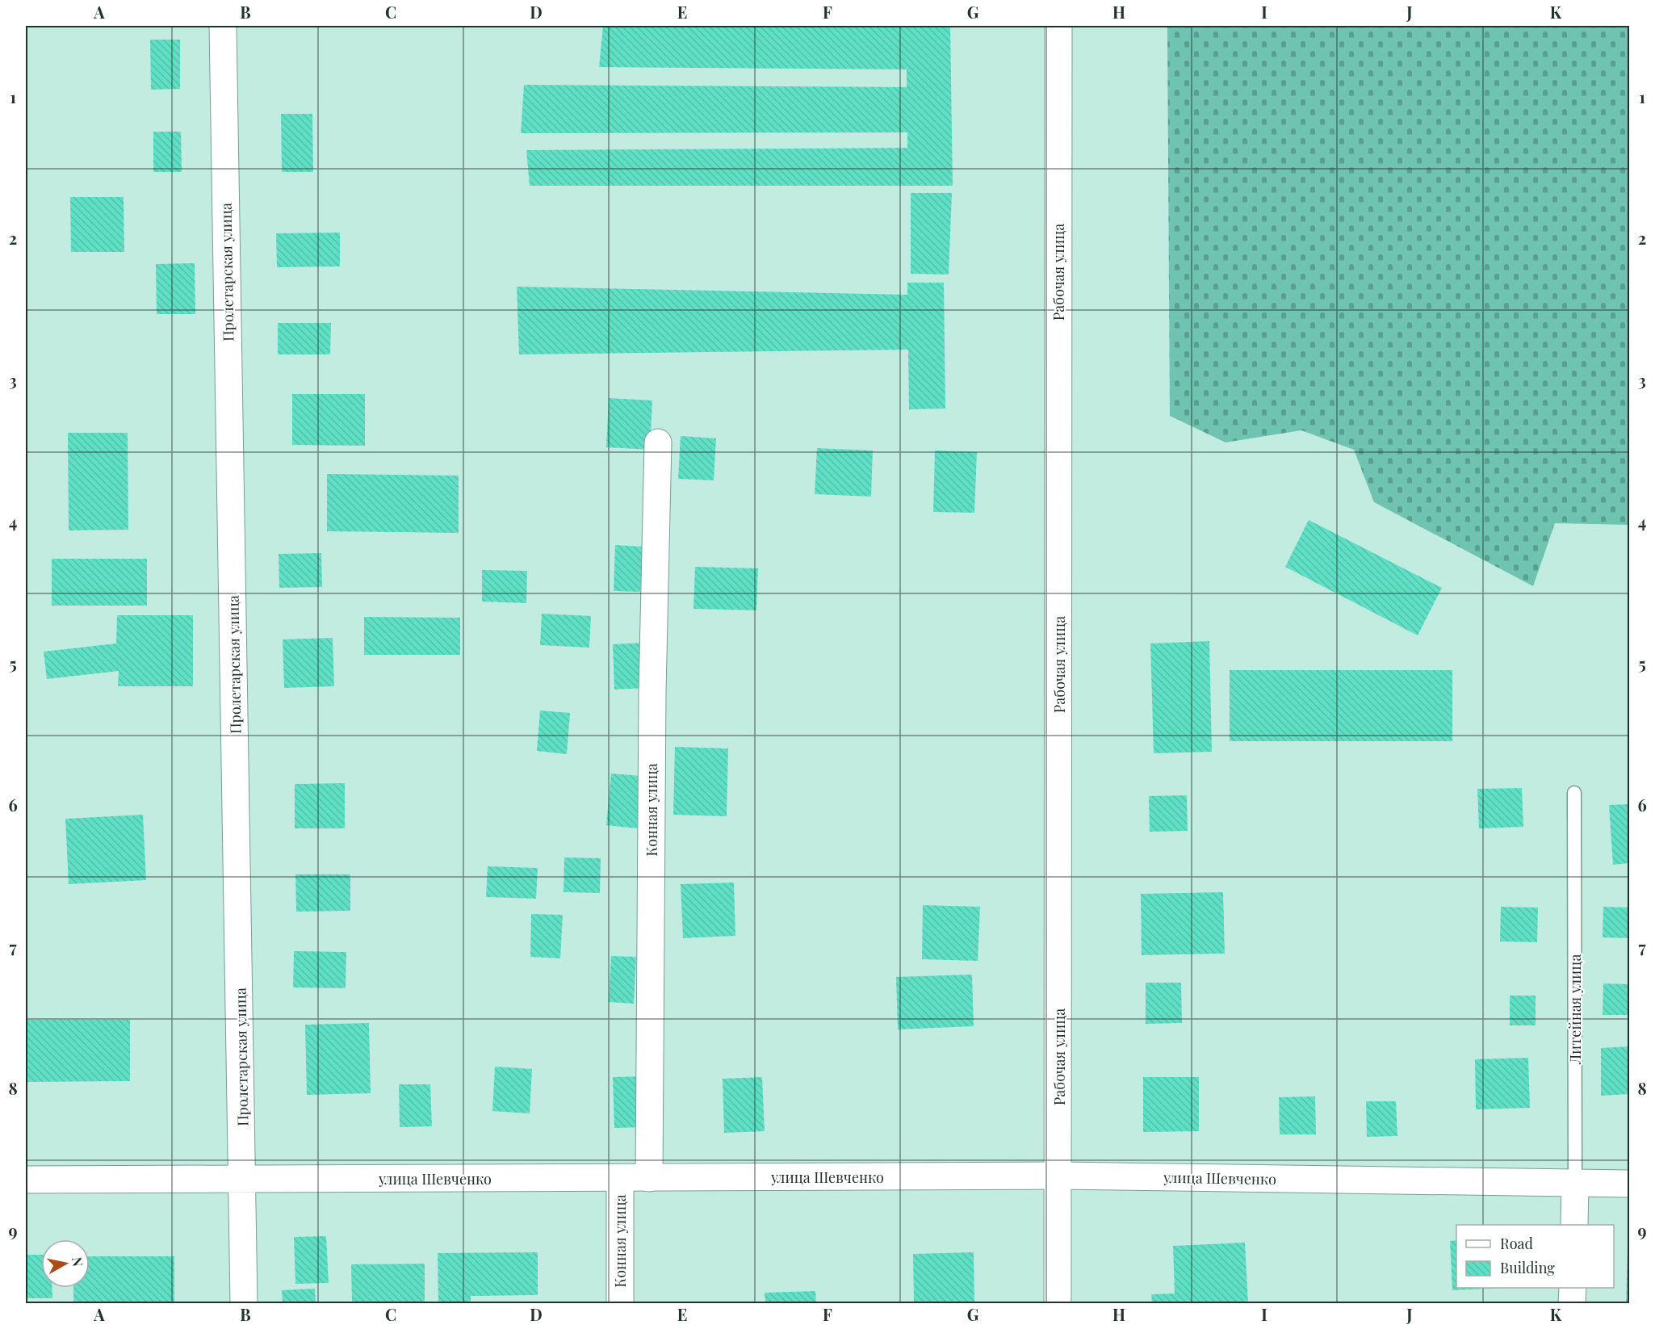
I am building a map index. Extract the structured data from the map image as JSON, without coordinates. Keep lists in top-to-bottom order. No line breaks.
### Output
{"streets":{"street":["Пролетарская улица","Рабочая улица","Конная улица","Литейная улица","улица Шевченко"]},"crossings":[["Пролетарская улица","улица Шевченко"],["Рабочая улица","улица Шевченко"],["Конная улица","улица Шевченко"],["Литейная улица","улица Шевченко"]],"legend":["Road","Building"],"north":"right","grid":{"columns":["A","B","C","D","E","F","G","H","I","J","K"],"rows":["1","2","3","4","5","6","7","8","9"]}}
